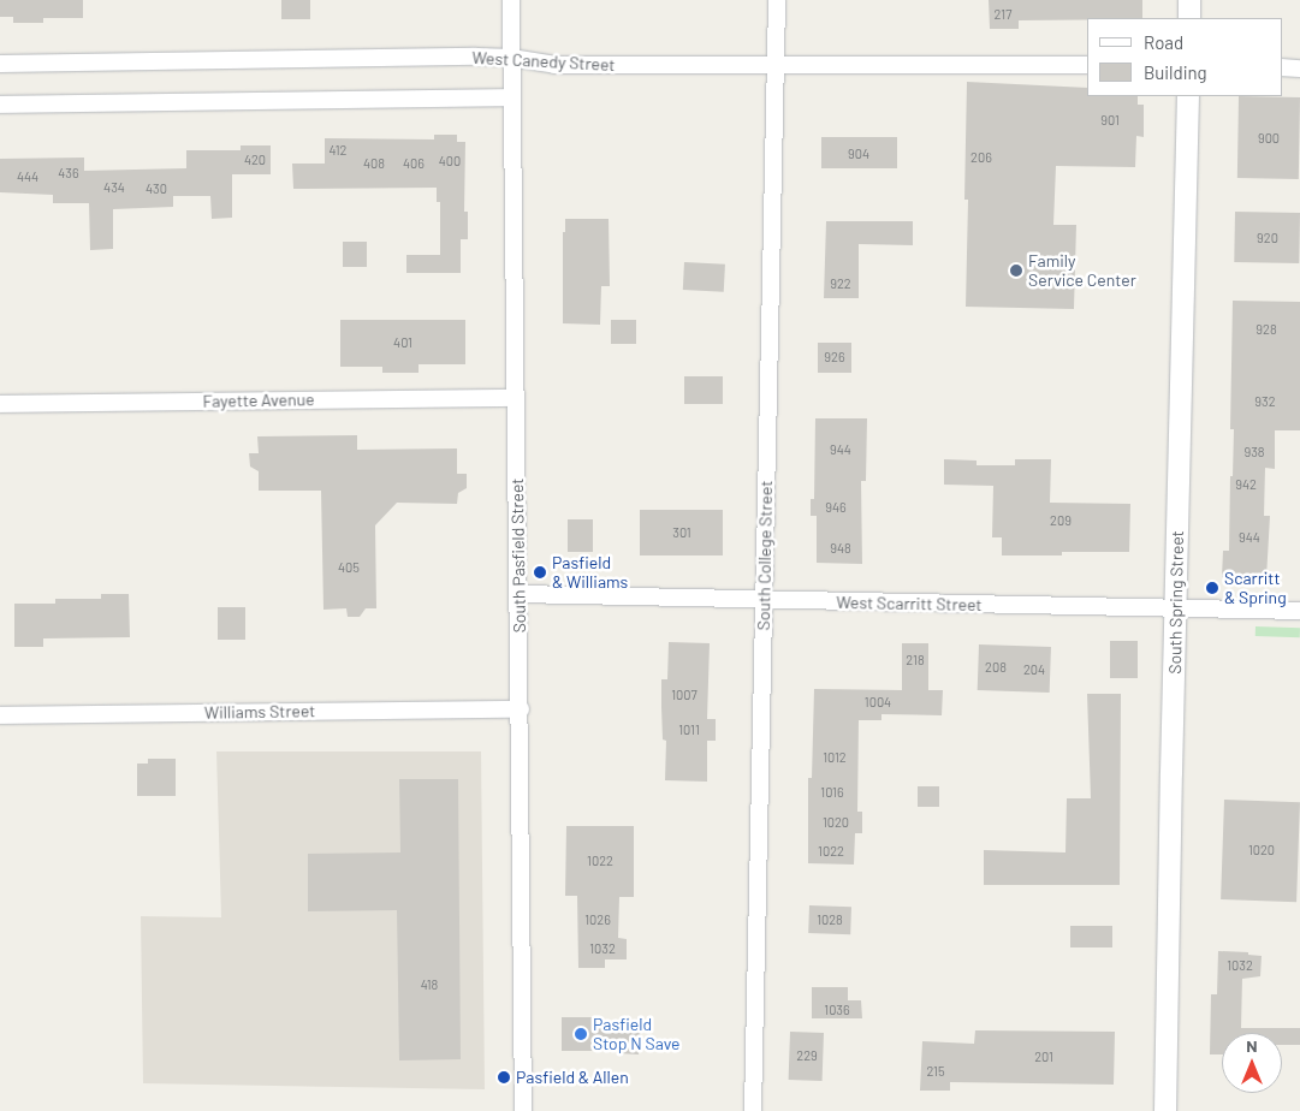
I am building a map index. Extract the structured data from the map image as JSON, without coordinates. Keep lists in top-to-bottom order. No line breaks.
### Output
{"streets":{"street":["West Canedy Street","Fayette Avenue","South Pasfield Street","South College Street","South Spring Street","West Scarritt Street","Williams Street"]},"crossings":[["West Canedy Street","South Pasfield Street"],["West Canedy Street","South College Street"],["Fayette Avenue","South Pasfield Street"],["South Pasfield Street","West Scarritt Street"],["South Pasfield Street","Williams Street"],["South College Street","West Scarritt Street"],["South Spring Street","West Scarritt Street"]],"places":["Family Service Center","Pasfield & Williams","Scarritt & Spring","Pasfield Stop N Save","Pasfield & Allen"],"house_numbers":["217","901","900","412","904","206","420","400","408","406","436","444","434","430","920","922","928","401","926","932","944","938","942","946","209","301","944","948","405","218","208","204","1007","1004","1011","1012","1016","1020","1020","1022","1022","1026","1028","1032","1032","418","1036","229","201","215"],"legend":["Road","Building"],"north":"top"}
